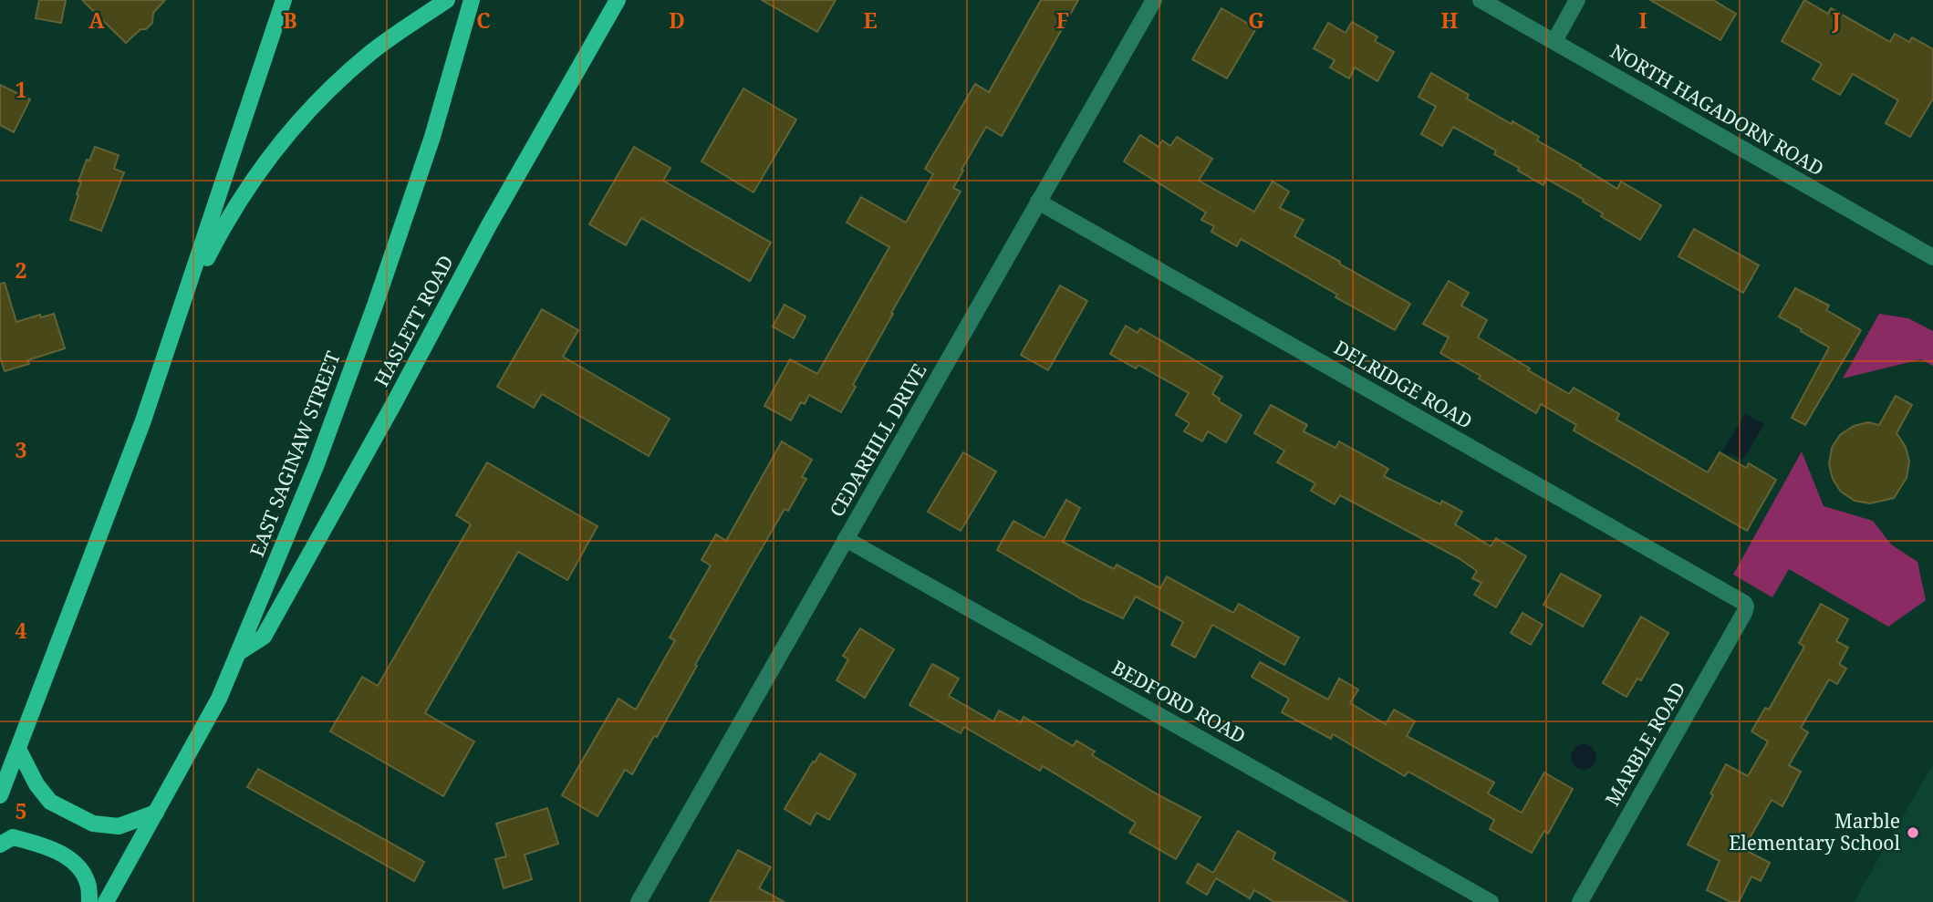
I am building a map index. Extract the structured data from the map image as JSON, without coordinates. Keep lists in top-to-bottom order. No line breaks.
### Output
{"streets":{"main road":["HASLETT ROAD","EAST SAGINAW STREET"],"street":["NORTH HAGADORN ROAD","DELRIDGE ROAD","CEDARHILL DRIVE","BEDFORD ROAD","MARBLE ROAD"]},"crossings":[["HASLETT ROAD","EAST SAGINAW STREET"],["DELRIDGE ROAD","CEDARHILL DRIVE"],["DELRIDGE ROAD","MARBLE ROAD"],["CEDARHILL DRIVE","BEDFORD ROAD"]],"places":["Marble Elementary School"],"grid":{"columns":["A","B","C","D","E","F","G","H","I","J"],"rows":["1","2","3","4","5"]}}
